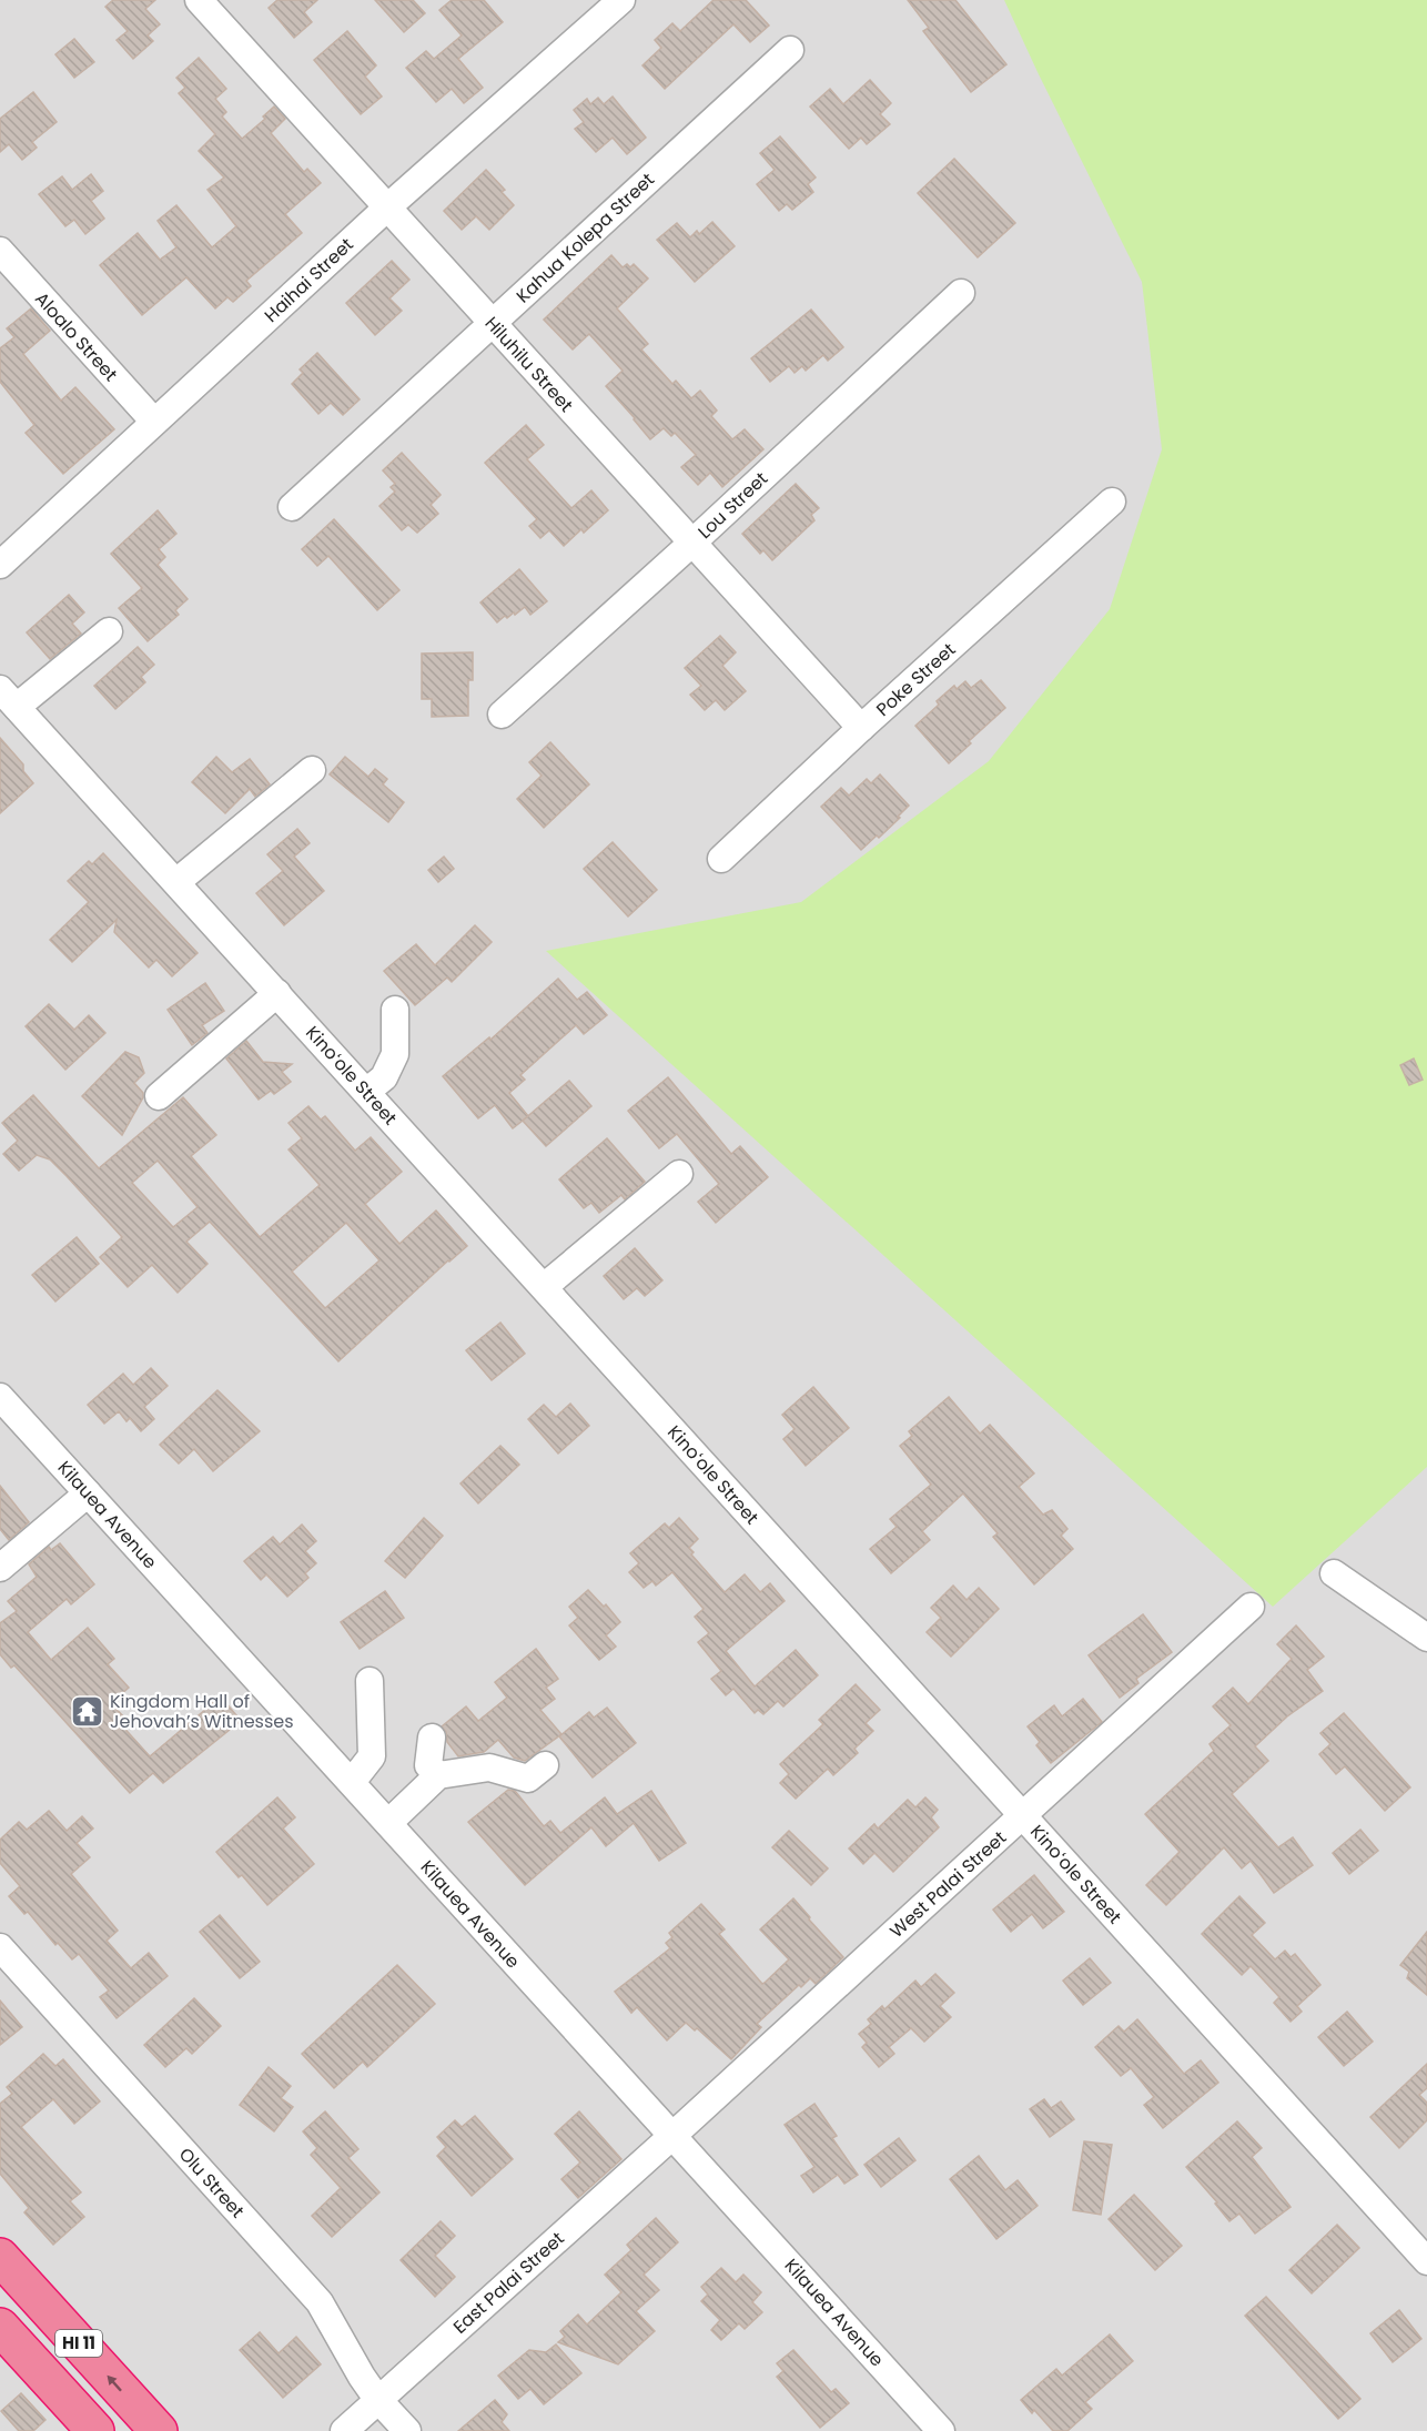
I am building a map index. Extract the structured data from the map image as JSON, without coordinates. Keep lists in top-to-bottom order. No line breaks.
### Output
{"streets":{"highway":["HI 11"],"street":["Kahua Kolepa Street","Haihai Street","Aloalo Street","Hiluhilu Street","Lou Street","Poke Street","Kinoʻole Street","Kilauea Avenue","West Palai Street","Olu Street","East Palai Street"]},"crossings":[["Kahua Kolepa Street","Hiluhilu Street"],["Haihai Street","Aloalo Street"],["Haihai Street","Hiluhilu Street"],["Hiluhilu Street","Lou Street"],["Hiluhilu Street","Poke Street"],["Kinoʻole Street","West Palai Street"],["Kilauea Avenue","West Palai Street"],["Kilauea Avenue","East Palai Street"],["West Palai Street","East Palai Street"],["Olu Street","East Palai Street"]],"places":{"temple":["Kingdom Hall of Jehovah’s Witnesses"]}}
